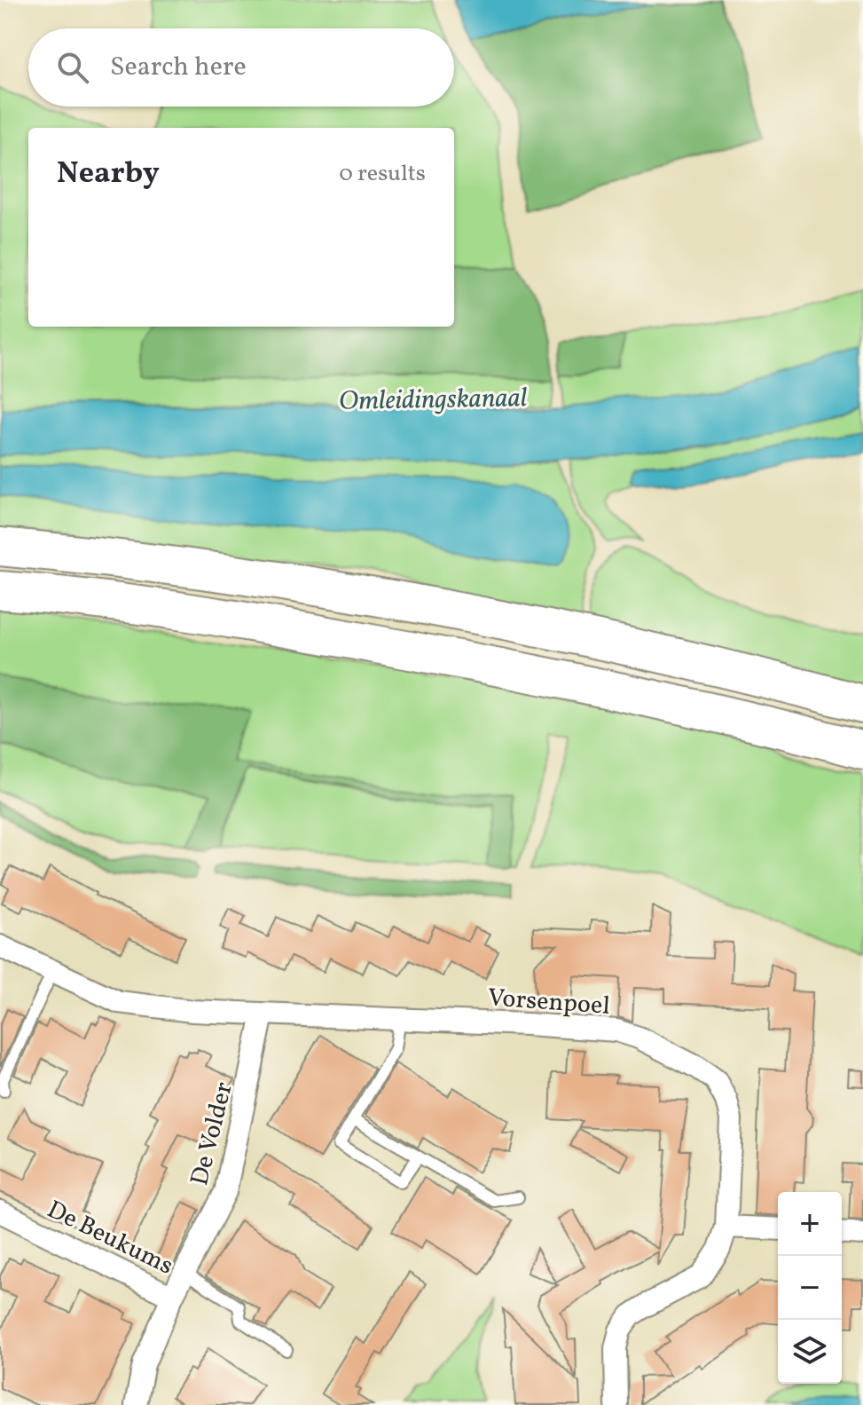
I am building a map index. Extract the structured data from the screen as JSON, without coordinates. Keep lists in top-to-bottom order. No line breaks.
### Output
{"streets":{"street":["Vorsenpoel","De Volder","De Beukums"]},"crossings":[["Vorsenpoel","De Volder"],["De Volder","De Beukums"]],"water":["Omleidingskanaal"],"page":{"search":"Search here","heading":["Nearby","0 results"],"map_buttons":["+","−"]}}
